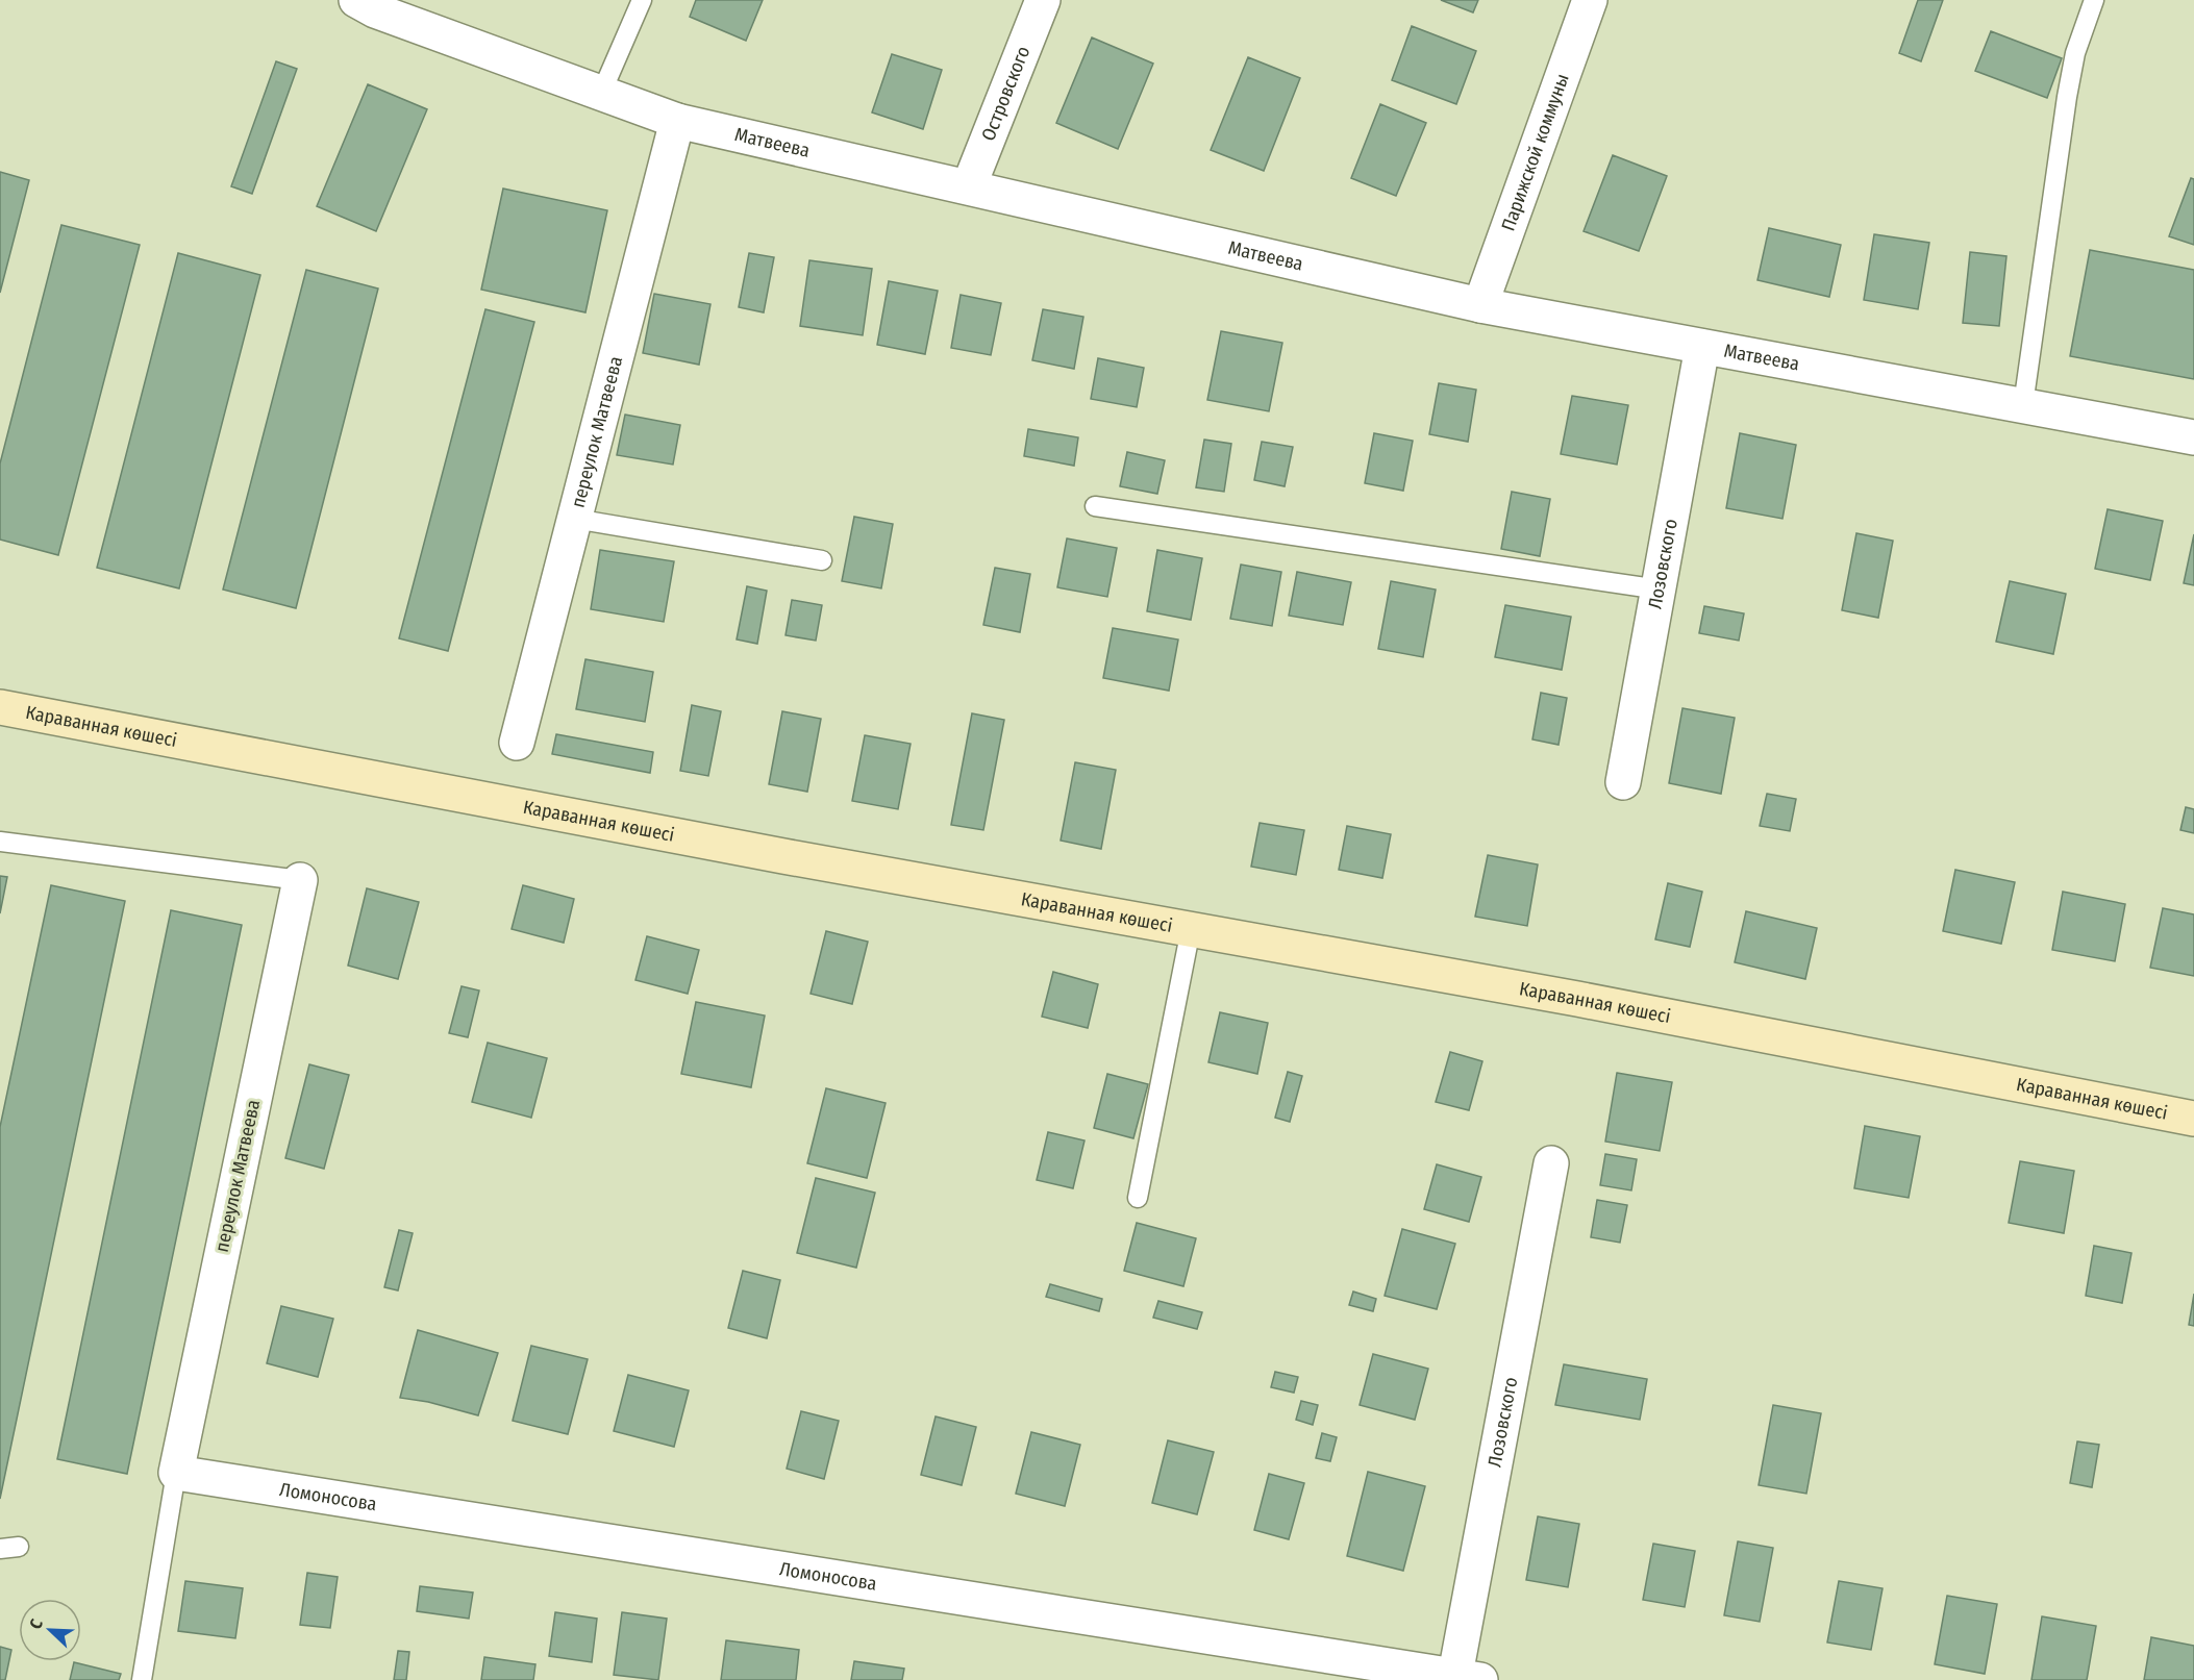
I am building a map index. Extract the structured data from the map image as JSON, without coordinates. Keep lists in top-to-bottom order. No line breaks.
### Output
{"streets":{"main road":["Караванная көшесі"],"street":["Островского","Матвеева","Парижской коммуны","переулок Матвеева","Лозовского","Ломоносова"]},"crossings":[["Островского","Матвеева"],["Матвеева","Парижской коммуны"],["Матвеева","переулок Матвеева"],["Матвеева","Лозовского"],["переулок Матвеева","Ломоносова"],["Лозовского","Ломоносова"]],"north":"top left"}
